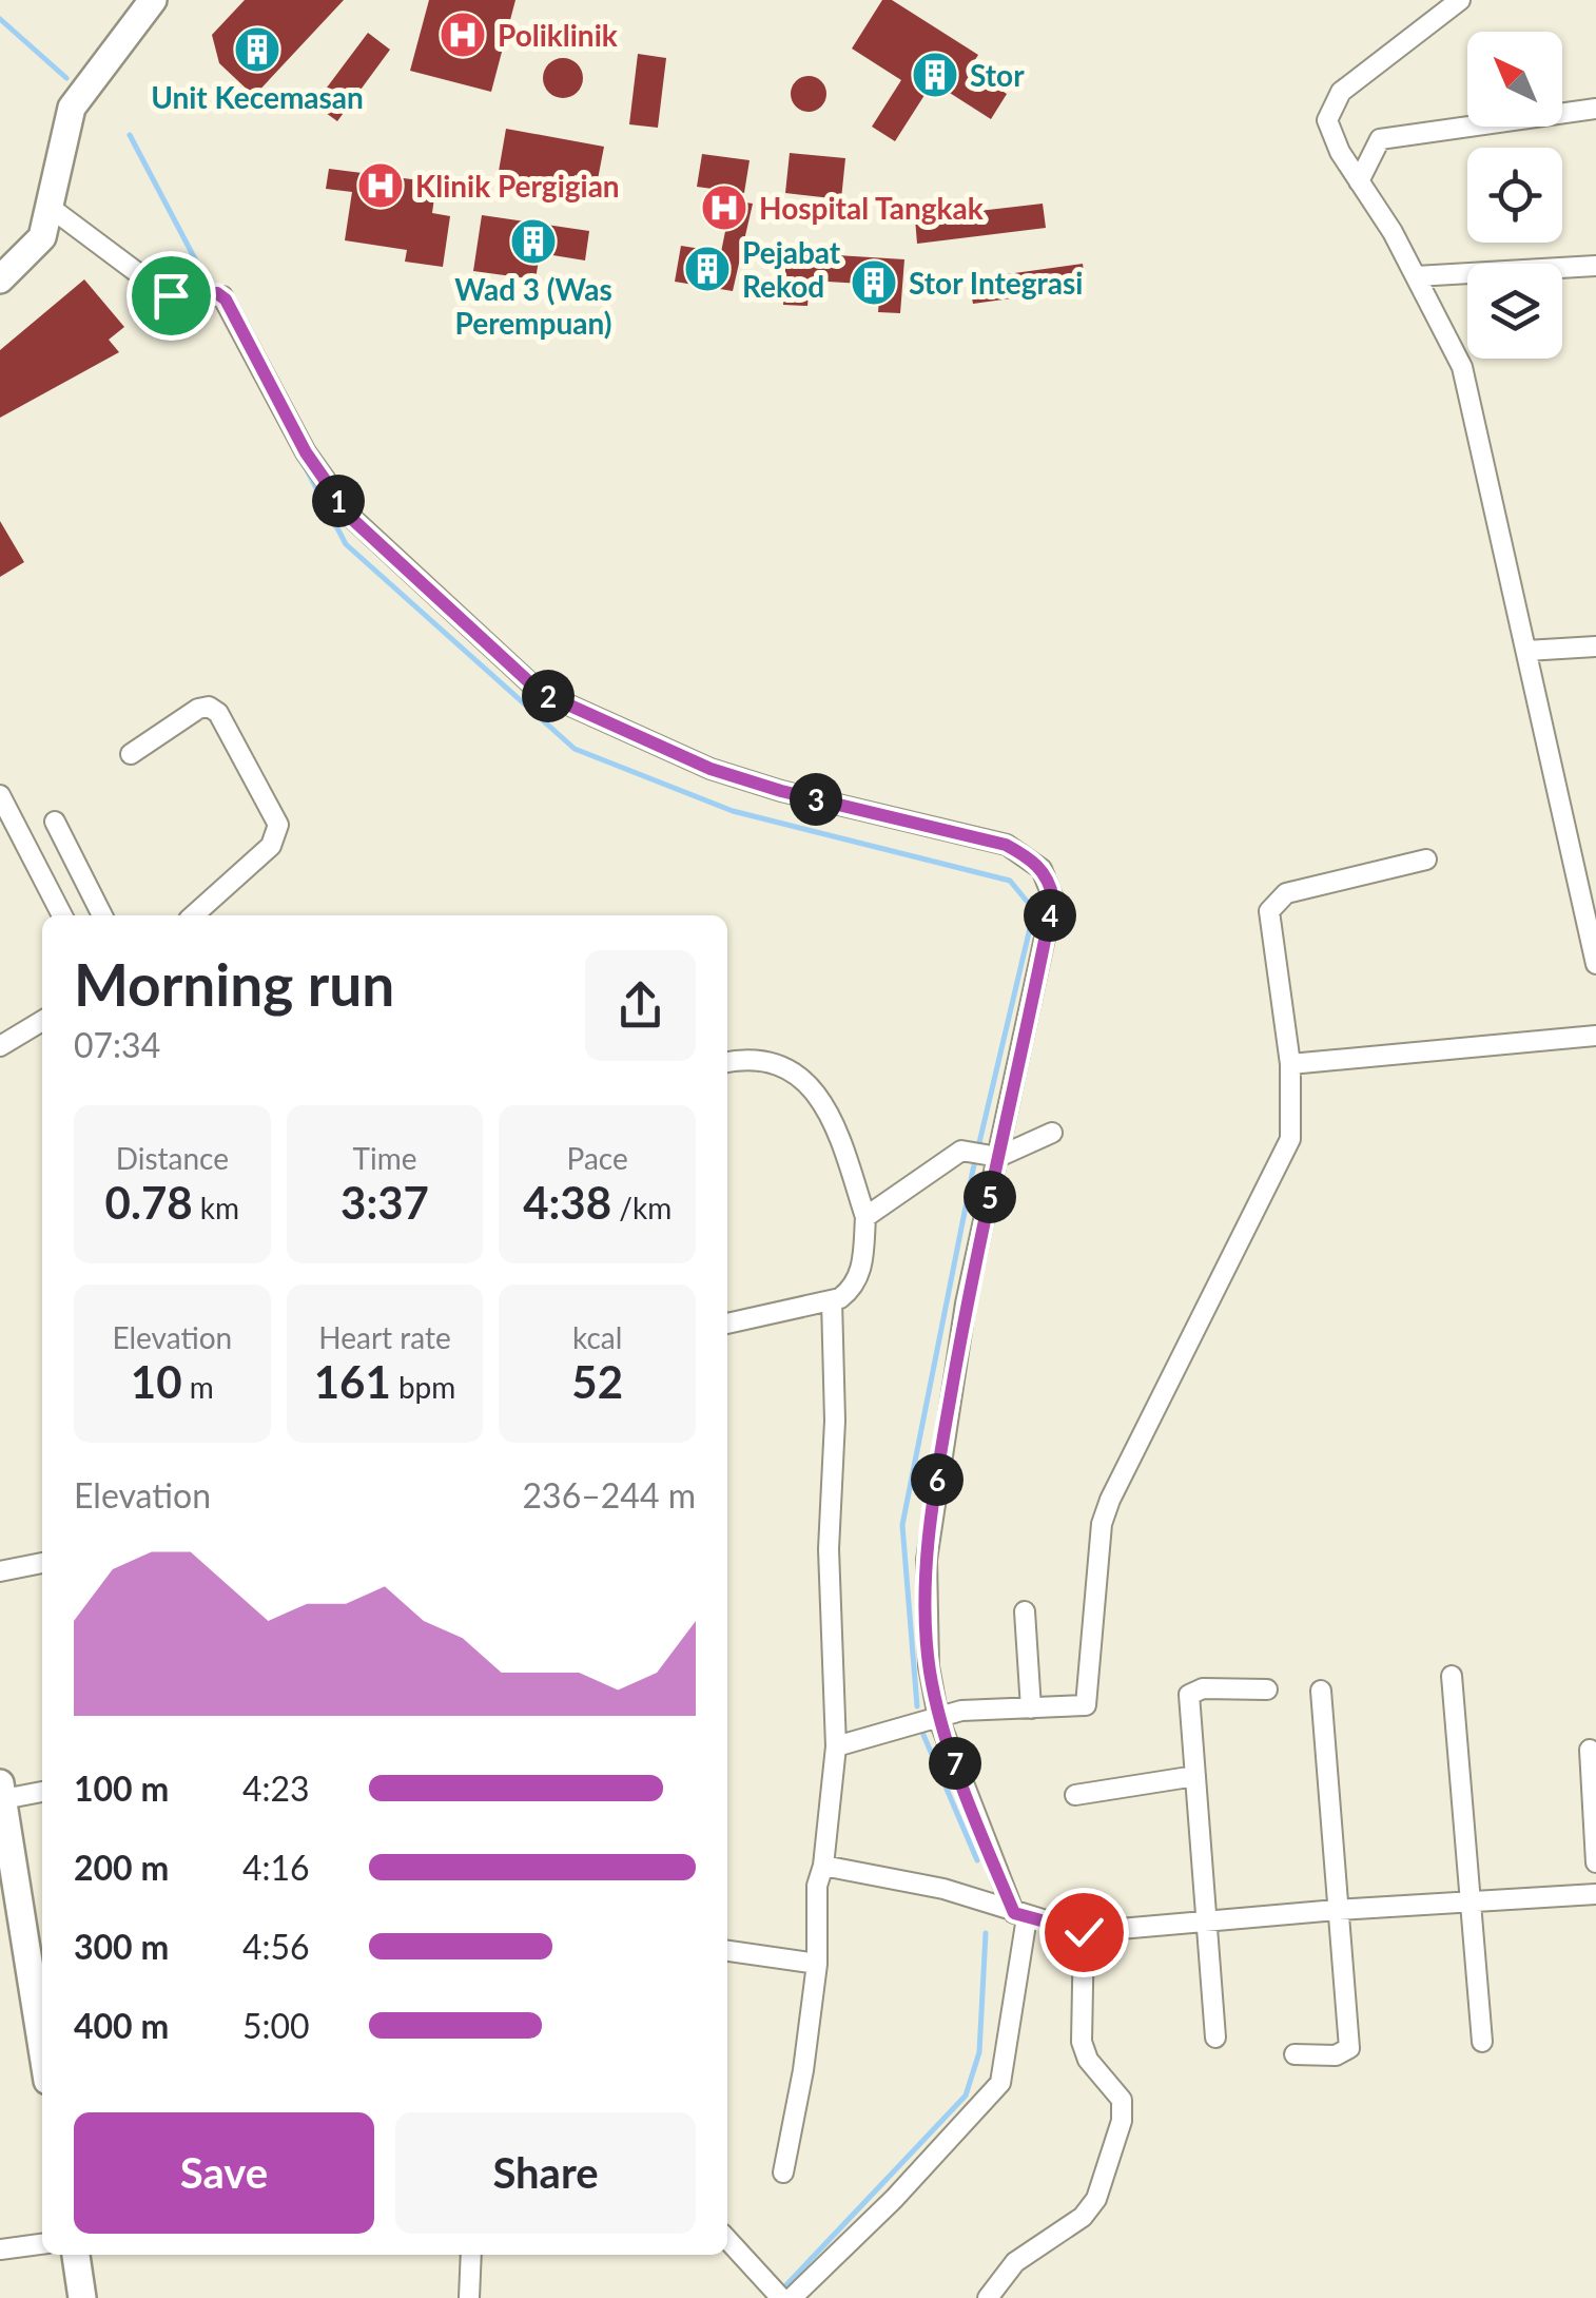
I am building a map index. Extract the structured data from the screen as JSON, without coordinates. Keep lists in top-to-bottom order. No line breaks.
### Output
{"places":{"hospital":["Poliklinik","Klinik Pergigian","Hospital Tangkak"],"building":["Unit Kecemasan","Stor","Wad 3 (Was Perempuan)","Pejabat Rekod","Stor Integrasi"]},"north":"top left","page":{"pins":["1","2","3","4","5","6","7"],"heading":["Morning run","07:34"],"stats":[["Distance","0.78 km"],["Time","3:37"],["Pace","4:38 /km"],["Elevation","10 m"],["Heart rate","161 bpm"],["kcal","52"]],"chart":["Elevation","236–244 m"],"list":[{"name":"100 m","note":"4:23"},{"name":"200 m","note":"4:16"},{"name":"300 m","note":"4:56"},{"name":"400 m","note":"5:00"}],"buttons":["Save","Share"]}}
